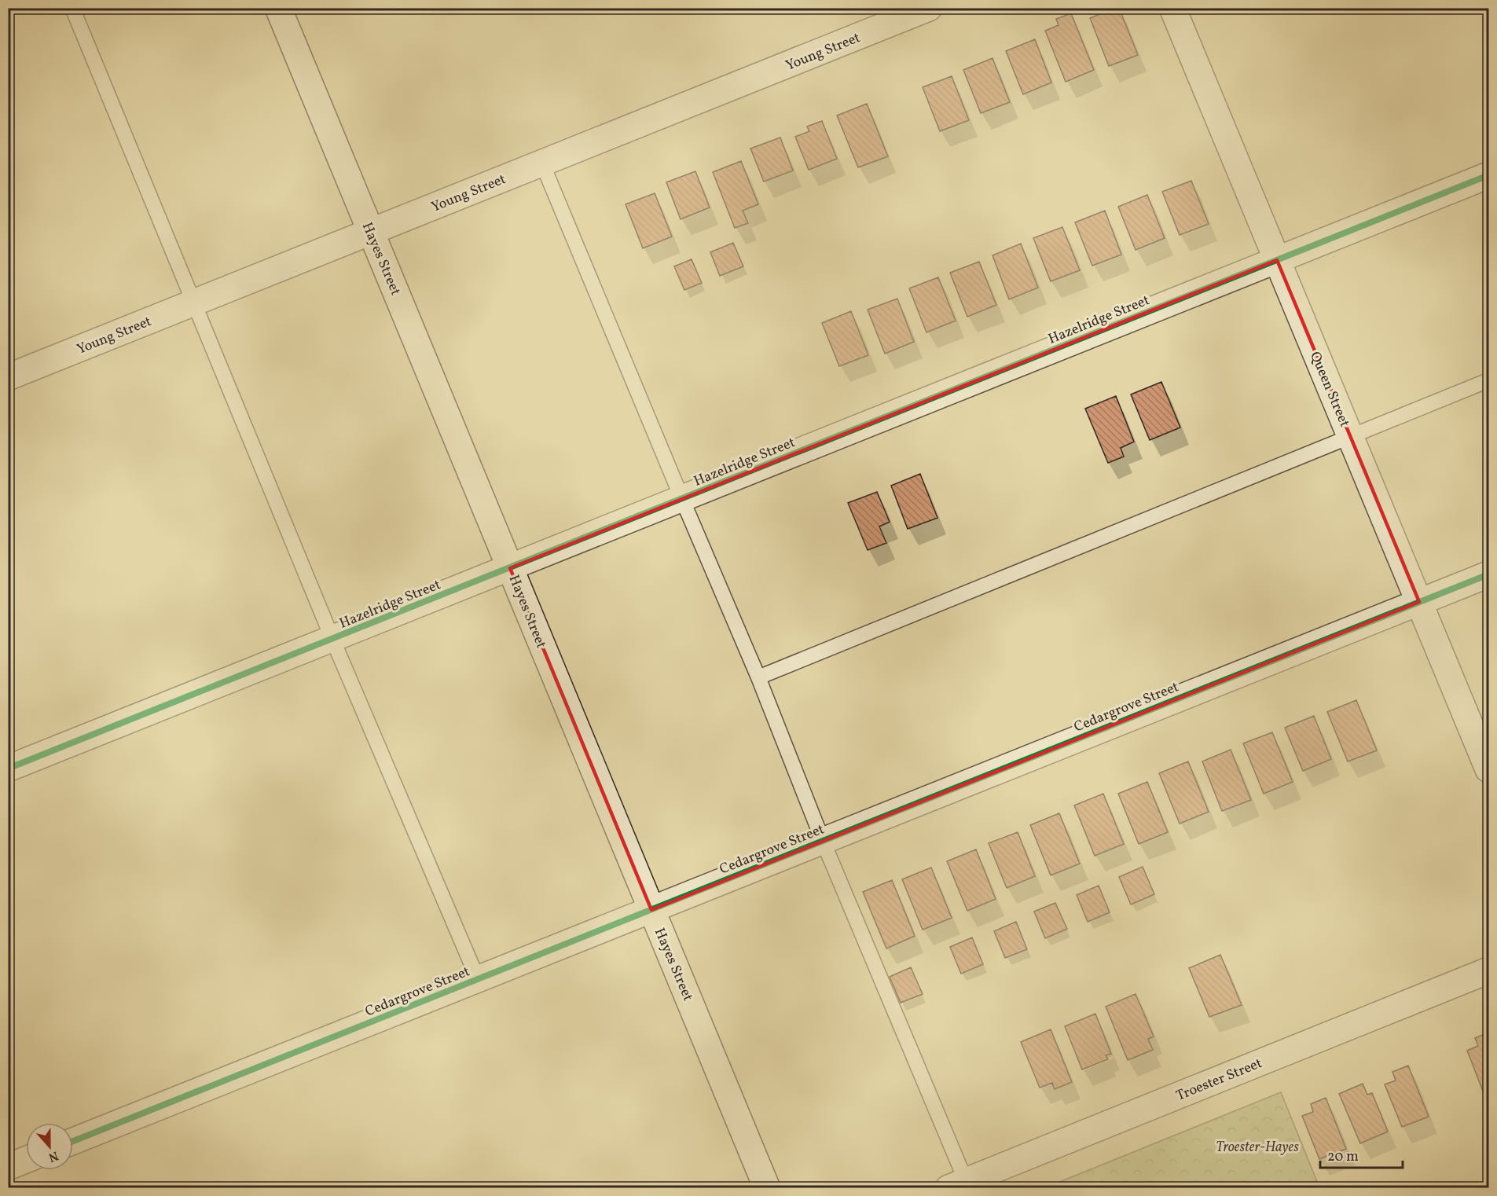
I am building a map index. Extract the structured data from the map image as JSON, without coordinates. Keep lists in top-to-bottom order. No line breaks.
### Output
{"streets":{"street":["Young Street","Hayes Street","Hazelridge Street","Queen Street","Cedargrove Street","Troester Street"]},"crossings":[["Young Street","Hayes Street"],["Hayes Street","Hazelridge Street"],["Hayes Street","Cedargrove Street"],["Hazelridge Street","Queen Street"],["Queen Street","Cedargrove Street"]],"parks":["Troester-Hayes"],"scale_bar":"20 m","north":"bottom"}
